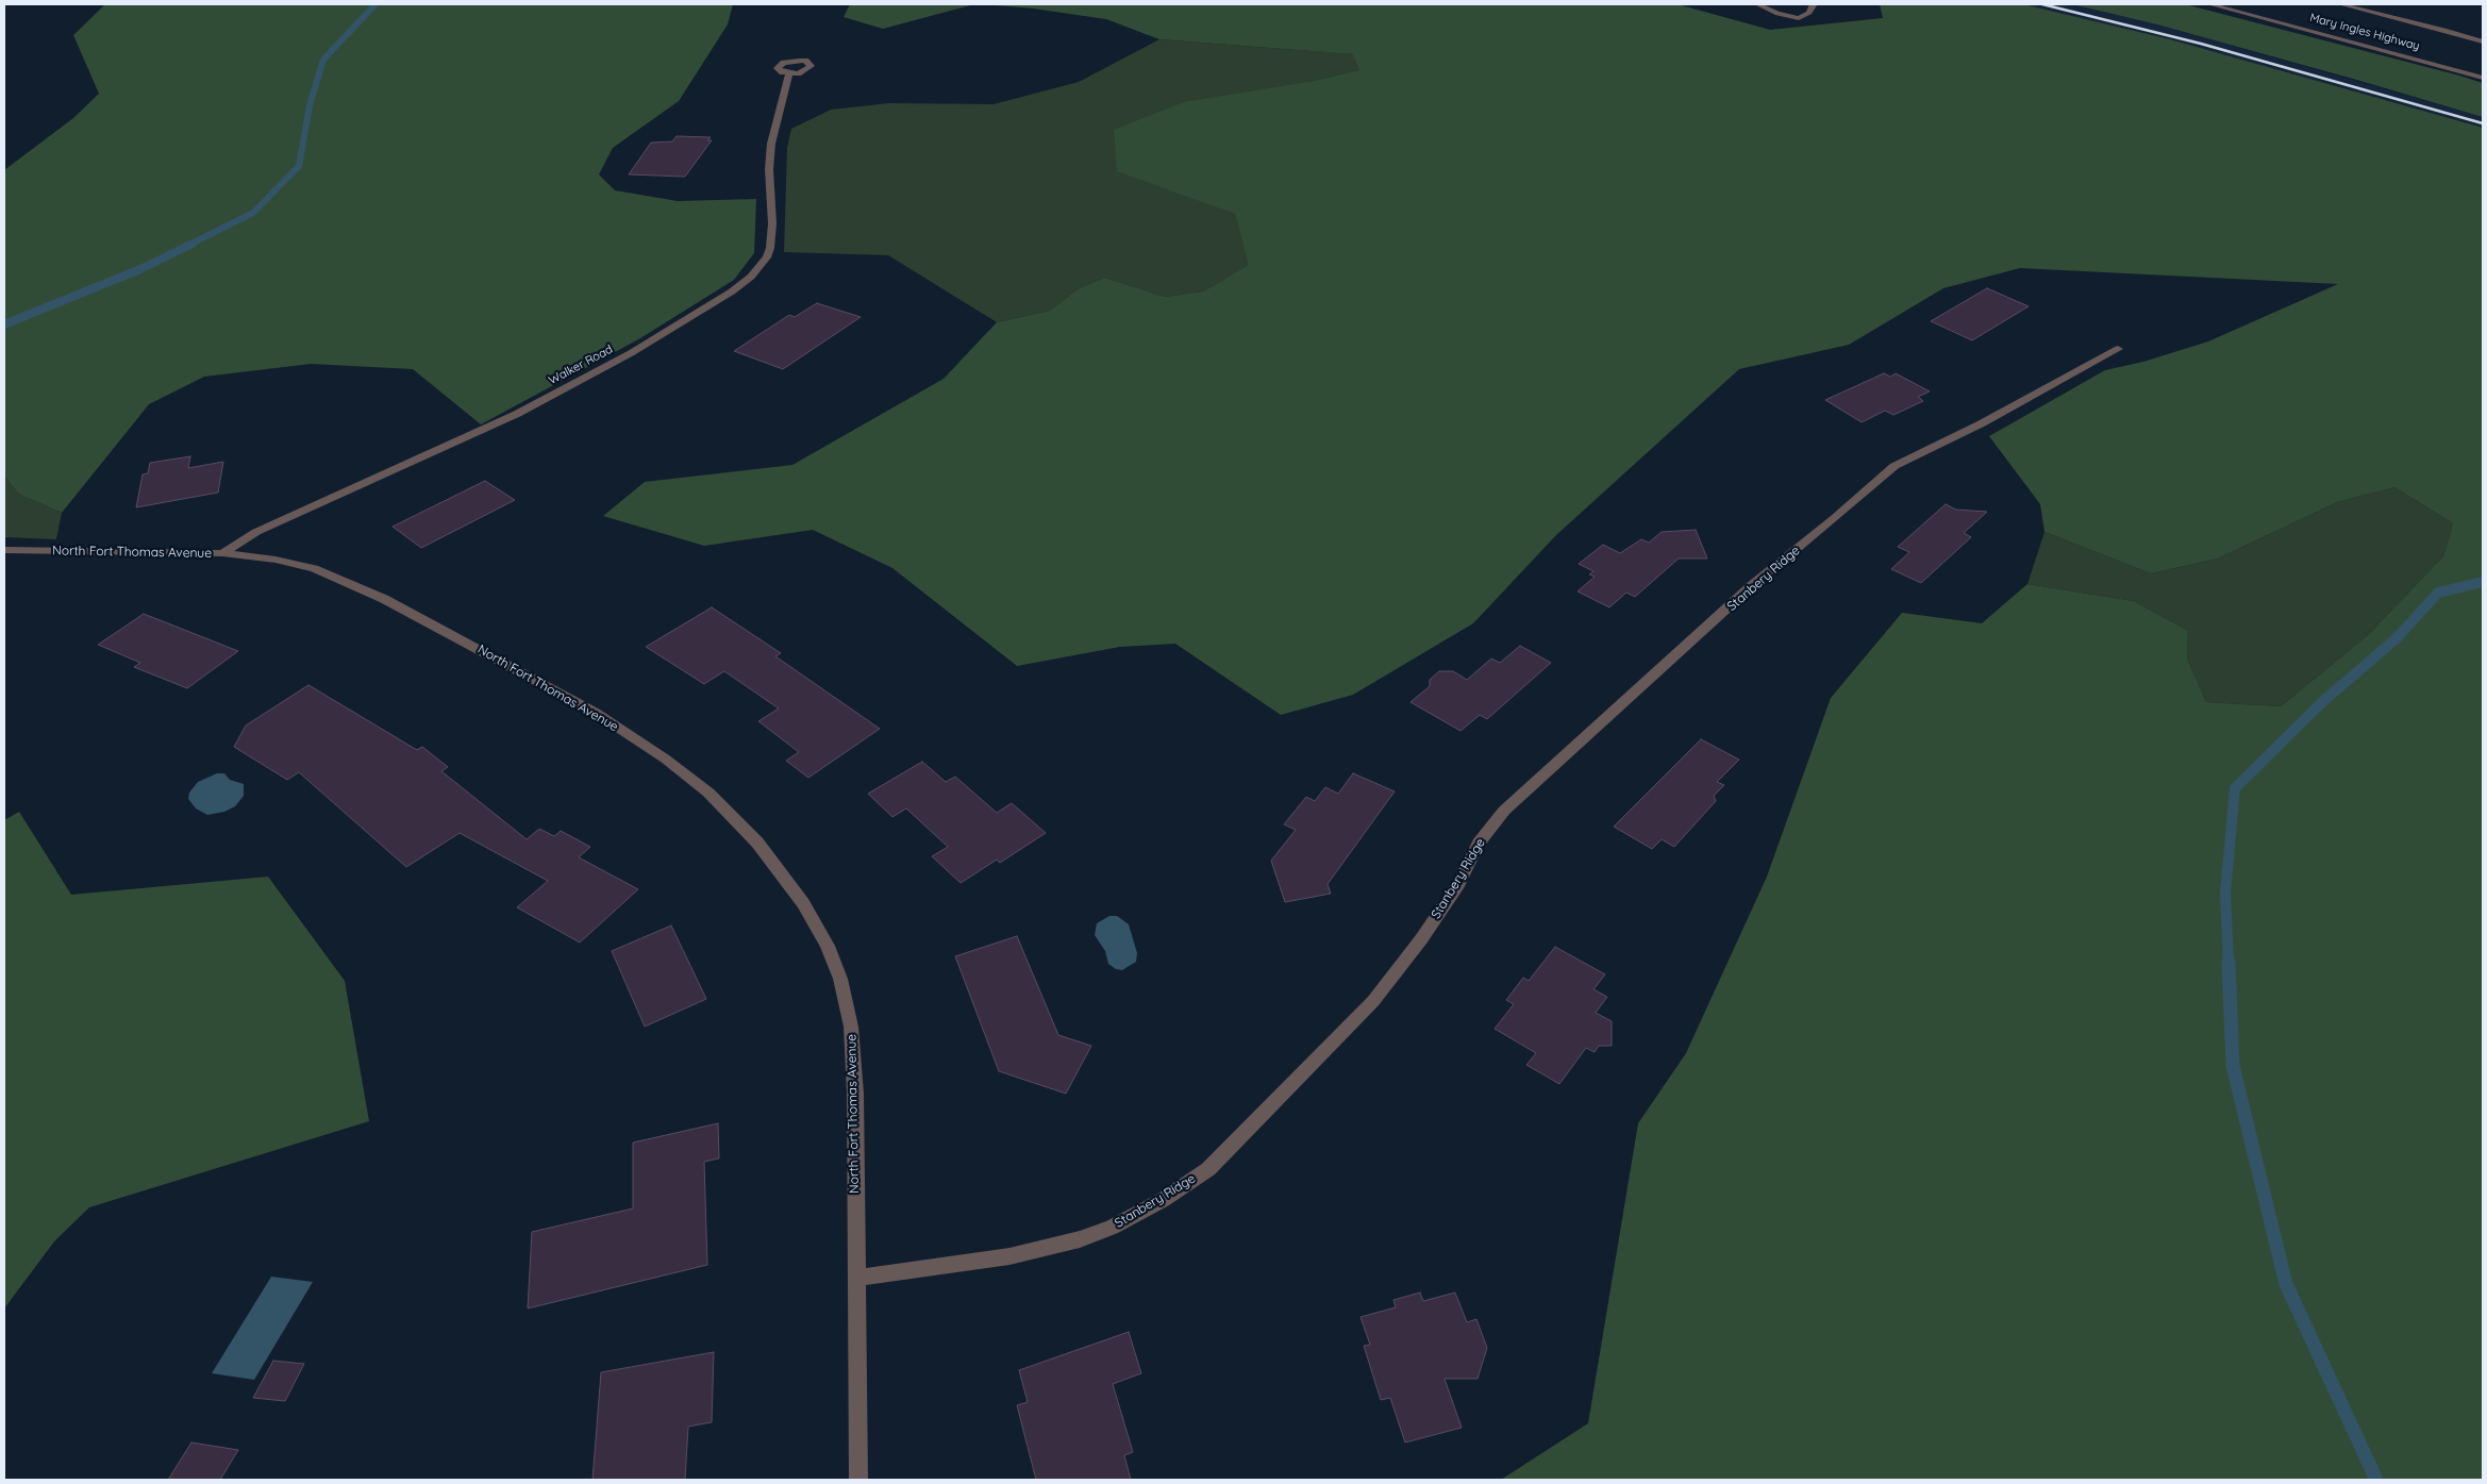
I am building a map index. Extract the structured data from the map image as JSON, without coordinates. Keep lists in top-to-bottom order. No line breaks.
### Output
{"streets":{"street":["Mary Ingles Highway","Walker Road","North Fort Thomas Avenue","Stanbery Ridge"]},"crossings":[["Walker Road","North Fort Thomas Avenue"],["North Fort Thomas Avenue","Stanbery Ridge"]]}
